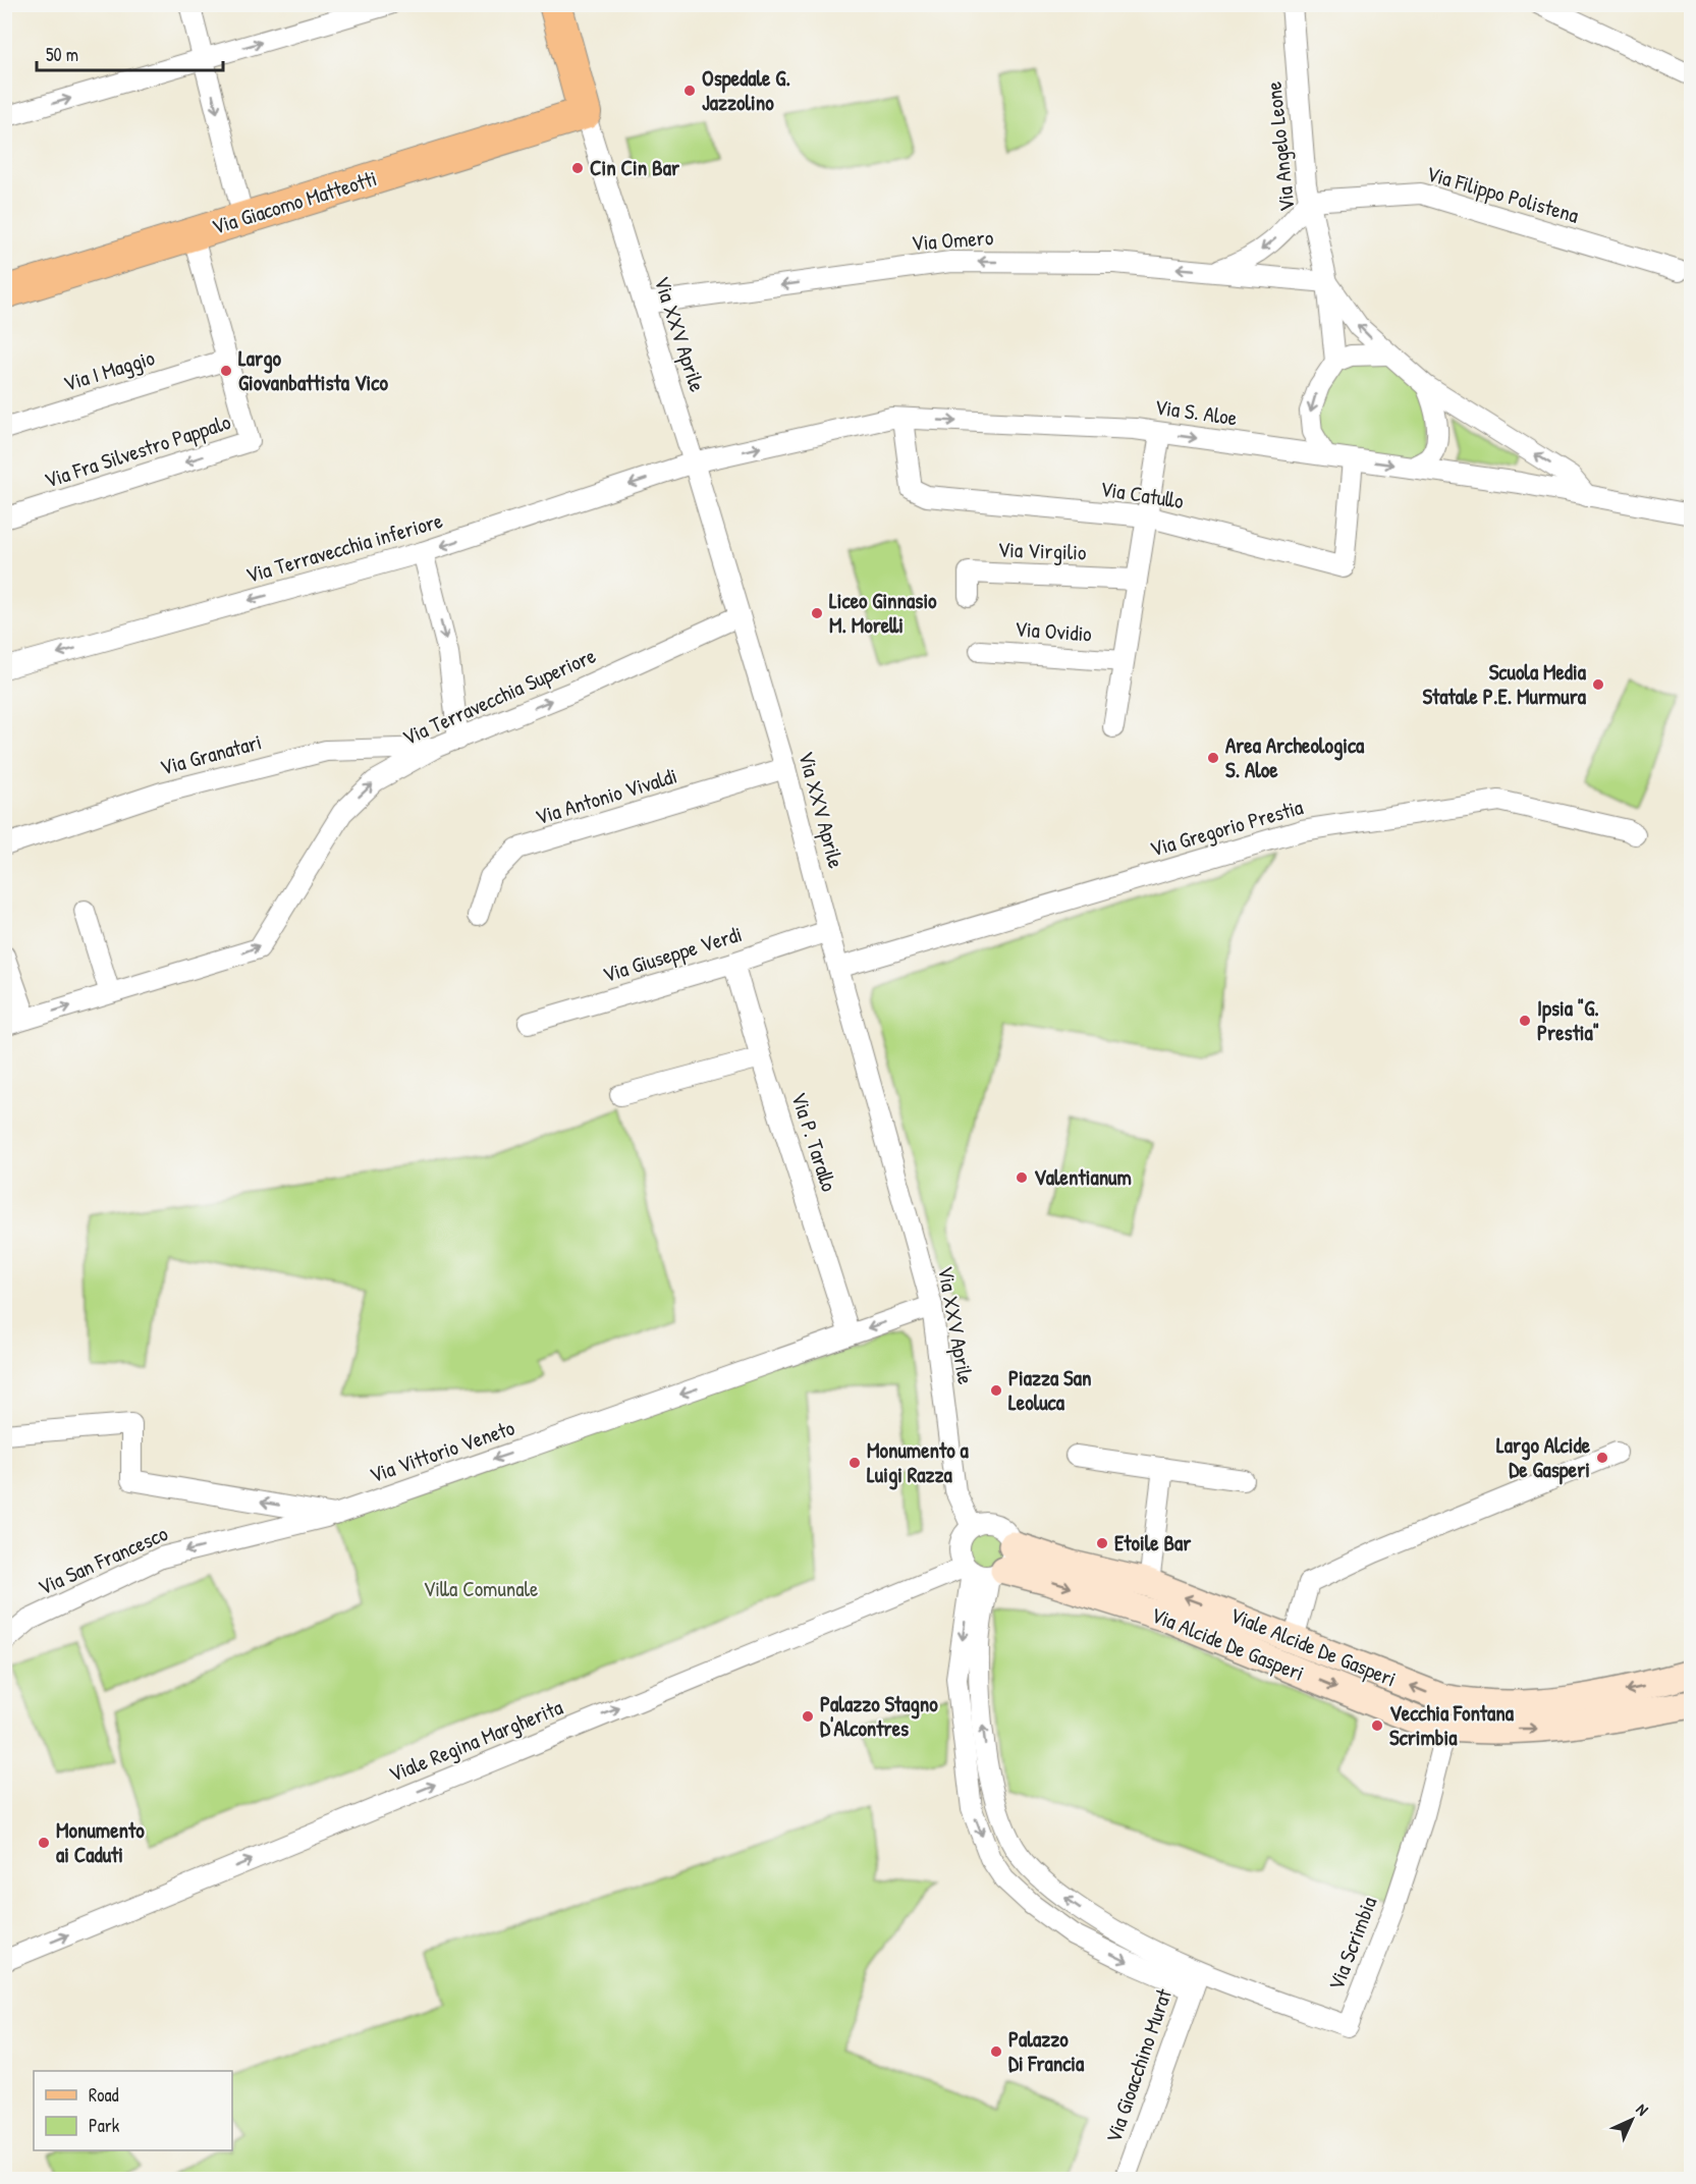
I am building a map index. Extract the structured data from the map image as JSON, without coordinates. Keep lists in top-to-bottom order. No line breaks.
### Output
{"streets":{"main road":["Via Giacomo Matteotti","Via Alcide De Gasperi","Viale Alcide De Gasperi"],"street":["Via Angelo Leone","Via Filippo Polistena","Via Omero","Via XXV Aprile","Via I Maggio","Via S. Aloe","Via Fra Silvestro Pappalo","Via Catullo","Via Terravecchia inferiore","Via Virgilio","Via Ovidio","Via Terravecchia Superiore","Via Granatari","Via Antonio Vivaldi","Via Gregorio Prestia","Via Giuseppe Verdi","Via P. Tarallo","Via Vittorio Veneto","Via San Francesco","Viale Regina Margherita","Via Scrimbia","Via Gioacchino Murat"]},"crossings":[["Via Angelo Leone","Via Filippo Polistena"],["Via Angelo Leone","Via Omero"],["Via Angelo Leone","Via S. Aloe"],["Via Angelo Leone","Via Catullo"],["Via Giacomo Matteotti","Via XXV Aprile"],["Via Omero","Via XXV Aprile"],["Via XXV Aprile","Via S. Aloe"],["Via XXV Aprile","Via Terravecchia inferiore"],["Via XXV Aprile","Via Terravecchia Superiore"],["Via XXV Aprile","Via Antonio Vivaldi"],["Via XXV Aprile","Via Gregorio Prestia"],["Via XXV Aprile","Via Giuseppe Verdi"],["Via XXV Aprile","Via Vittorio Veneto"],["Via I Maggio","Via Fra Silvestro Pappalo"],["Via S. Aloe","Via Catullo"],["Via S. Aloe","Via Terravecchia inferiore"],["Via Terravecchia Superiore","Via Granatari"],["Via Giuseppe Verdi","Via P. Tarallo"],["Via P. Tarallo","Via Vittorio Veneto"],["Via Vittorio Veneto","Via San Francesco"],["Via Alcide De Gasperi","Viale Alcide De Gasperi"],["Via Alcide De Gasperi","Viale Regina Margherita"],["Via Alcide De Gasperi","Via Scrimbia"],["Via Alcide De Gasperi","Via Gioacchino Murat"],["Viale Alcide De Gasperi","Viale Regina Margherita"],["Viale Alcide De Gasperi","Via Gioacchino Murat"],["Viale Regina Margherita","Via Gioacchino Murat"],["Via Scrimbia","Via Gioacchino Murat"]],"one_way":["Via Omero","Via S. Aloe","Via Fra Silvestro Pappalo","Via Terravecchia inferiore","Via Terravecchia Superiore","Via Vittorio Veneto","Via San Francesco","Via Alcide De Gasperi","Viale Regina Margherita"],"parks":["Villa Comunale"],"places":["Ospedale G. Jazzolino","Cin Cin Bar","Largo Giovanbattista Vico","Liceo Ginnasio M. Morelli","Scuola Media Statale P.E. Murmura","Area Archeologica S. Aloe","Ipsia \"G. Prestia\"","Valentianum","Piazza San Leoluca","Largo Alcide De Gasperi","Monumento a Luigi Razza","Etoile Bar","Palazzo Stagno D'Alcontres","Vecchia Fontana Scrimbia","Monumento ai Caduti","Palazzo Di Francia"],"legend":["Road","Park"],"scale_bar":"50 m","north":"top right"}
